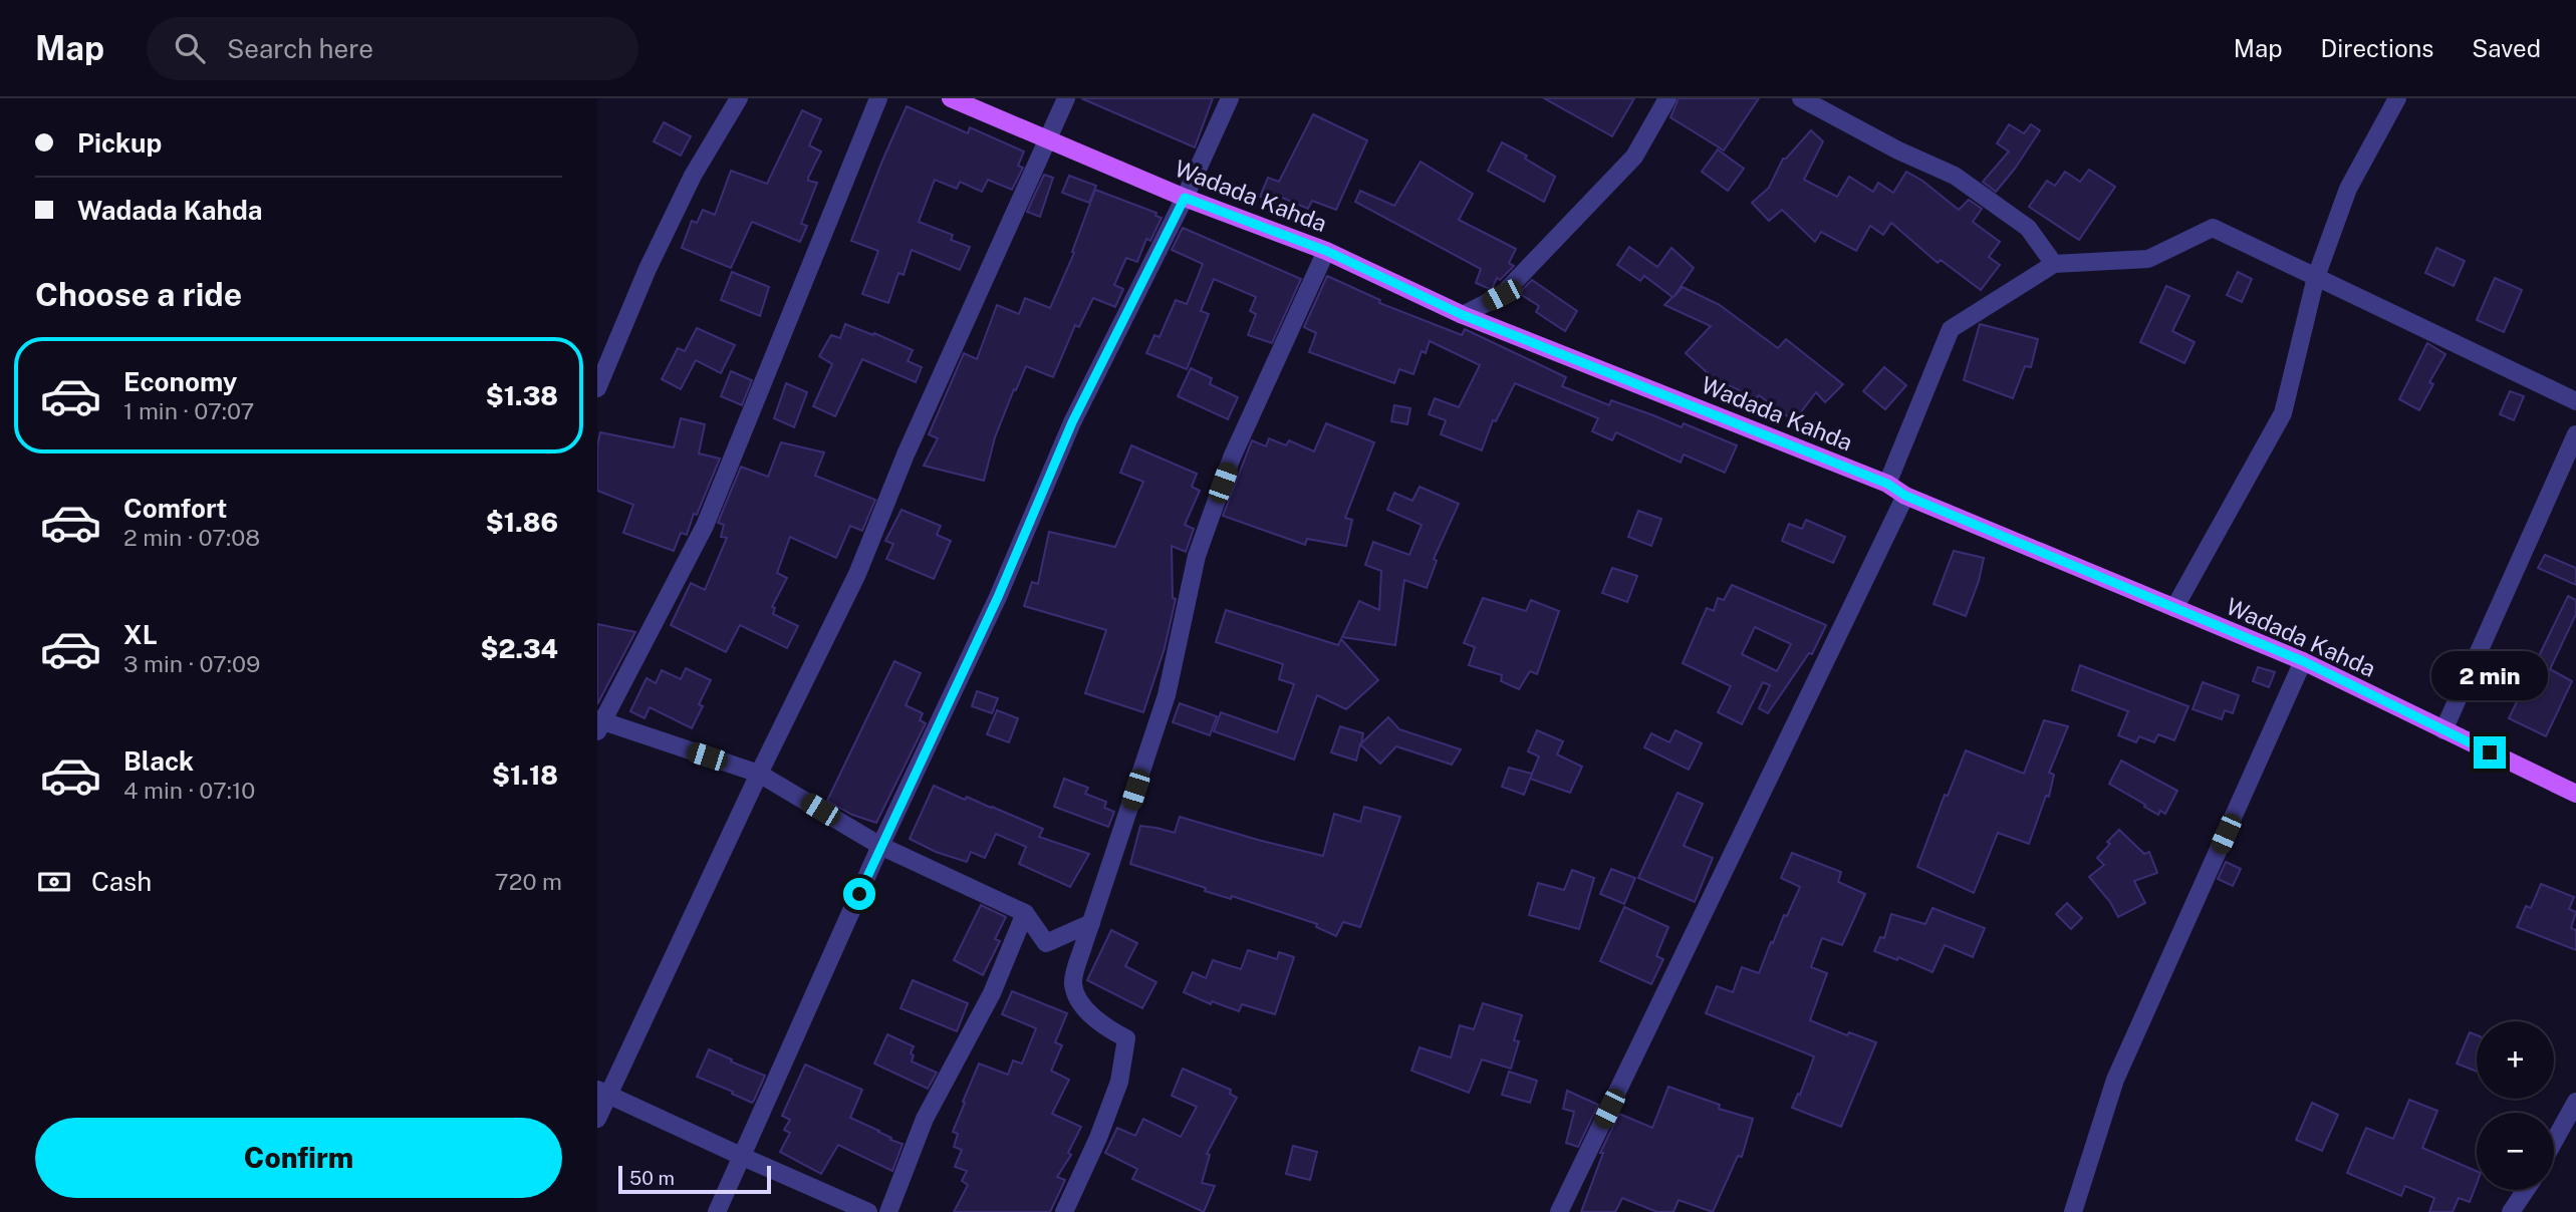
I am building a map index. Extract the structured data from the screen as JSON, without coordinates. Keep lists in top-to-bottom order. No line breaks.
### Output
{"streets":{"main road":["Wadada Kahda"]},"scale_bar":"50 m","page":{"header":"Map","search":"Search here","nav":["Map","Directions","Saved"],"banner":["Pickup","Wadada Kahda"],"heading":"Choose a ride","list":[{"name":"Economy","note":"1 min · 07:07","value":"$1.38"},{"name":"Comfort","note":"2 min · 07:08","value":"$1.86"},{"name":"XL","note":"3 min · 07:09","value":"$2.34"},{"name":"Black","note":"4 min · 07:10","value":"$1.18"}],"bubble":"2 min","pay":["Cash","720 m"],"map_buttons":["+","−"],"buttons":"Confirm","scale":"50 m"}}
